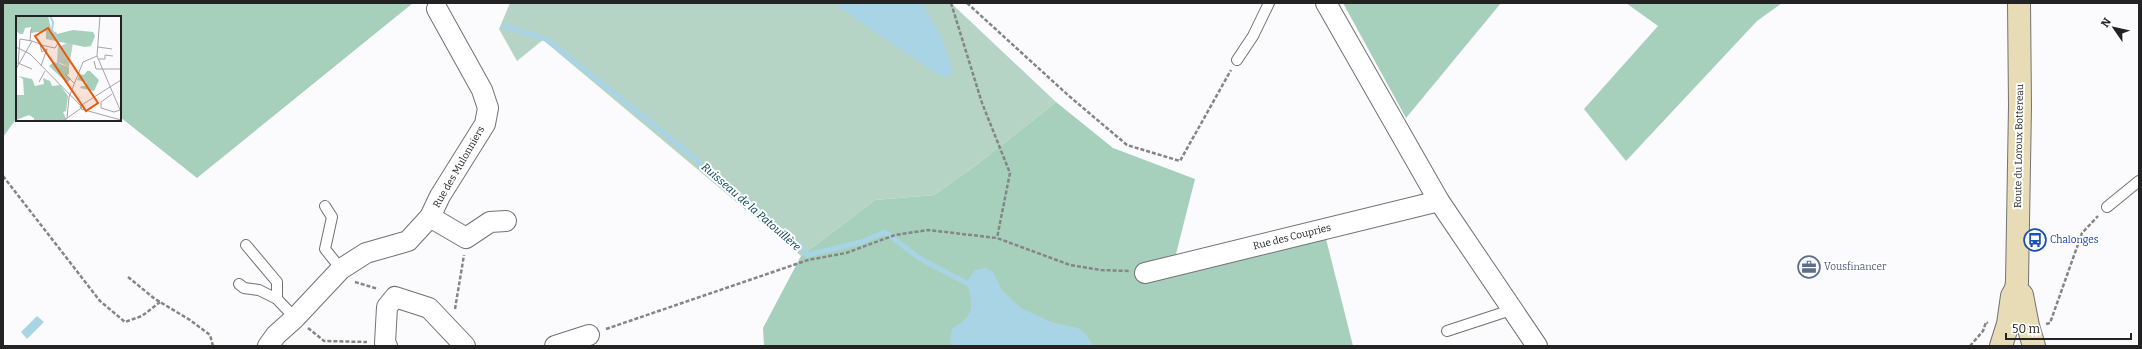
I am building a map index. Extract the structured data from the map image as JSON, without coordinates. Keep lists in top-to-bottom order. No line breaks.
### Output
{"streets":{"main road":["Route du Loroux Bottereau"],"street":["Rue des Mulonniers","Rue des Coupries"]},"water":["Ruisseau de la Patouillère"],"places":{"bus stop":["Chalonges"],"office":["Vousfinancer"]},"scale_bar":"50 m","north":"top left"}
